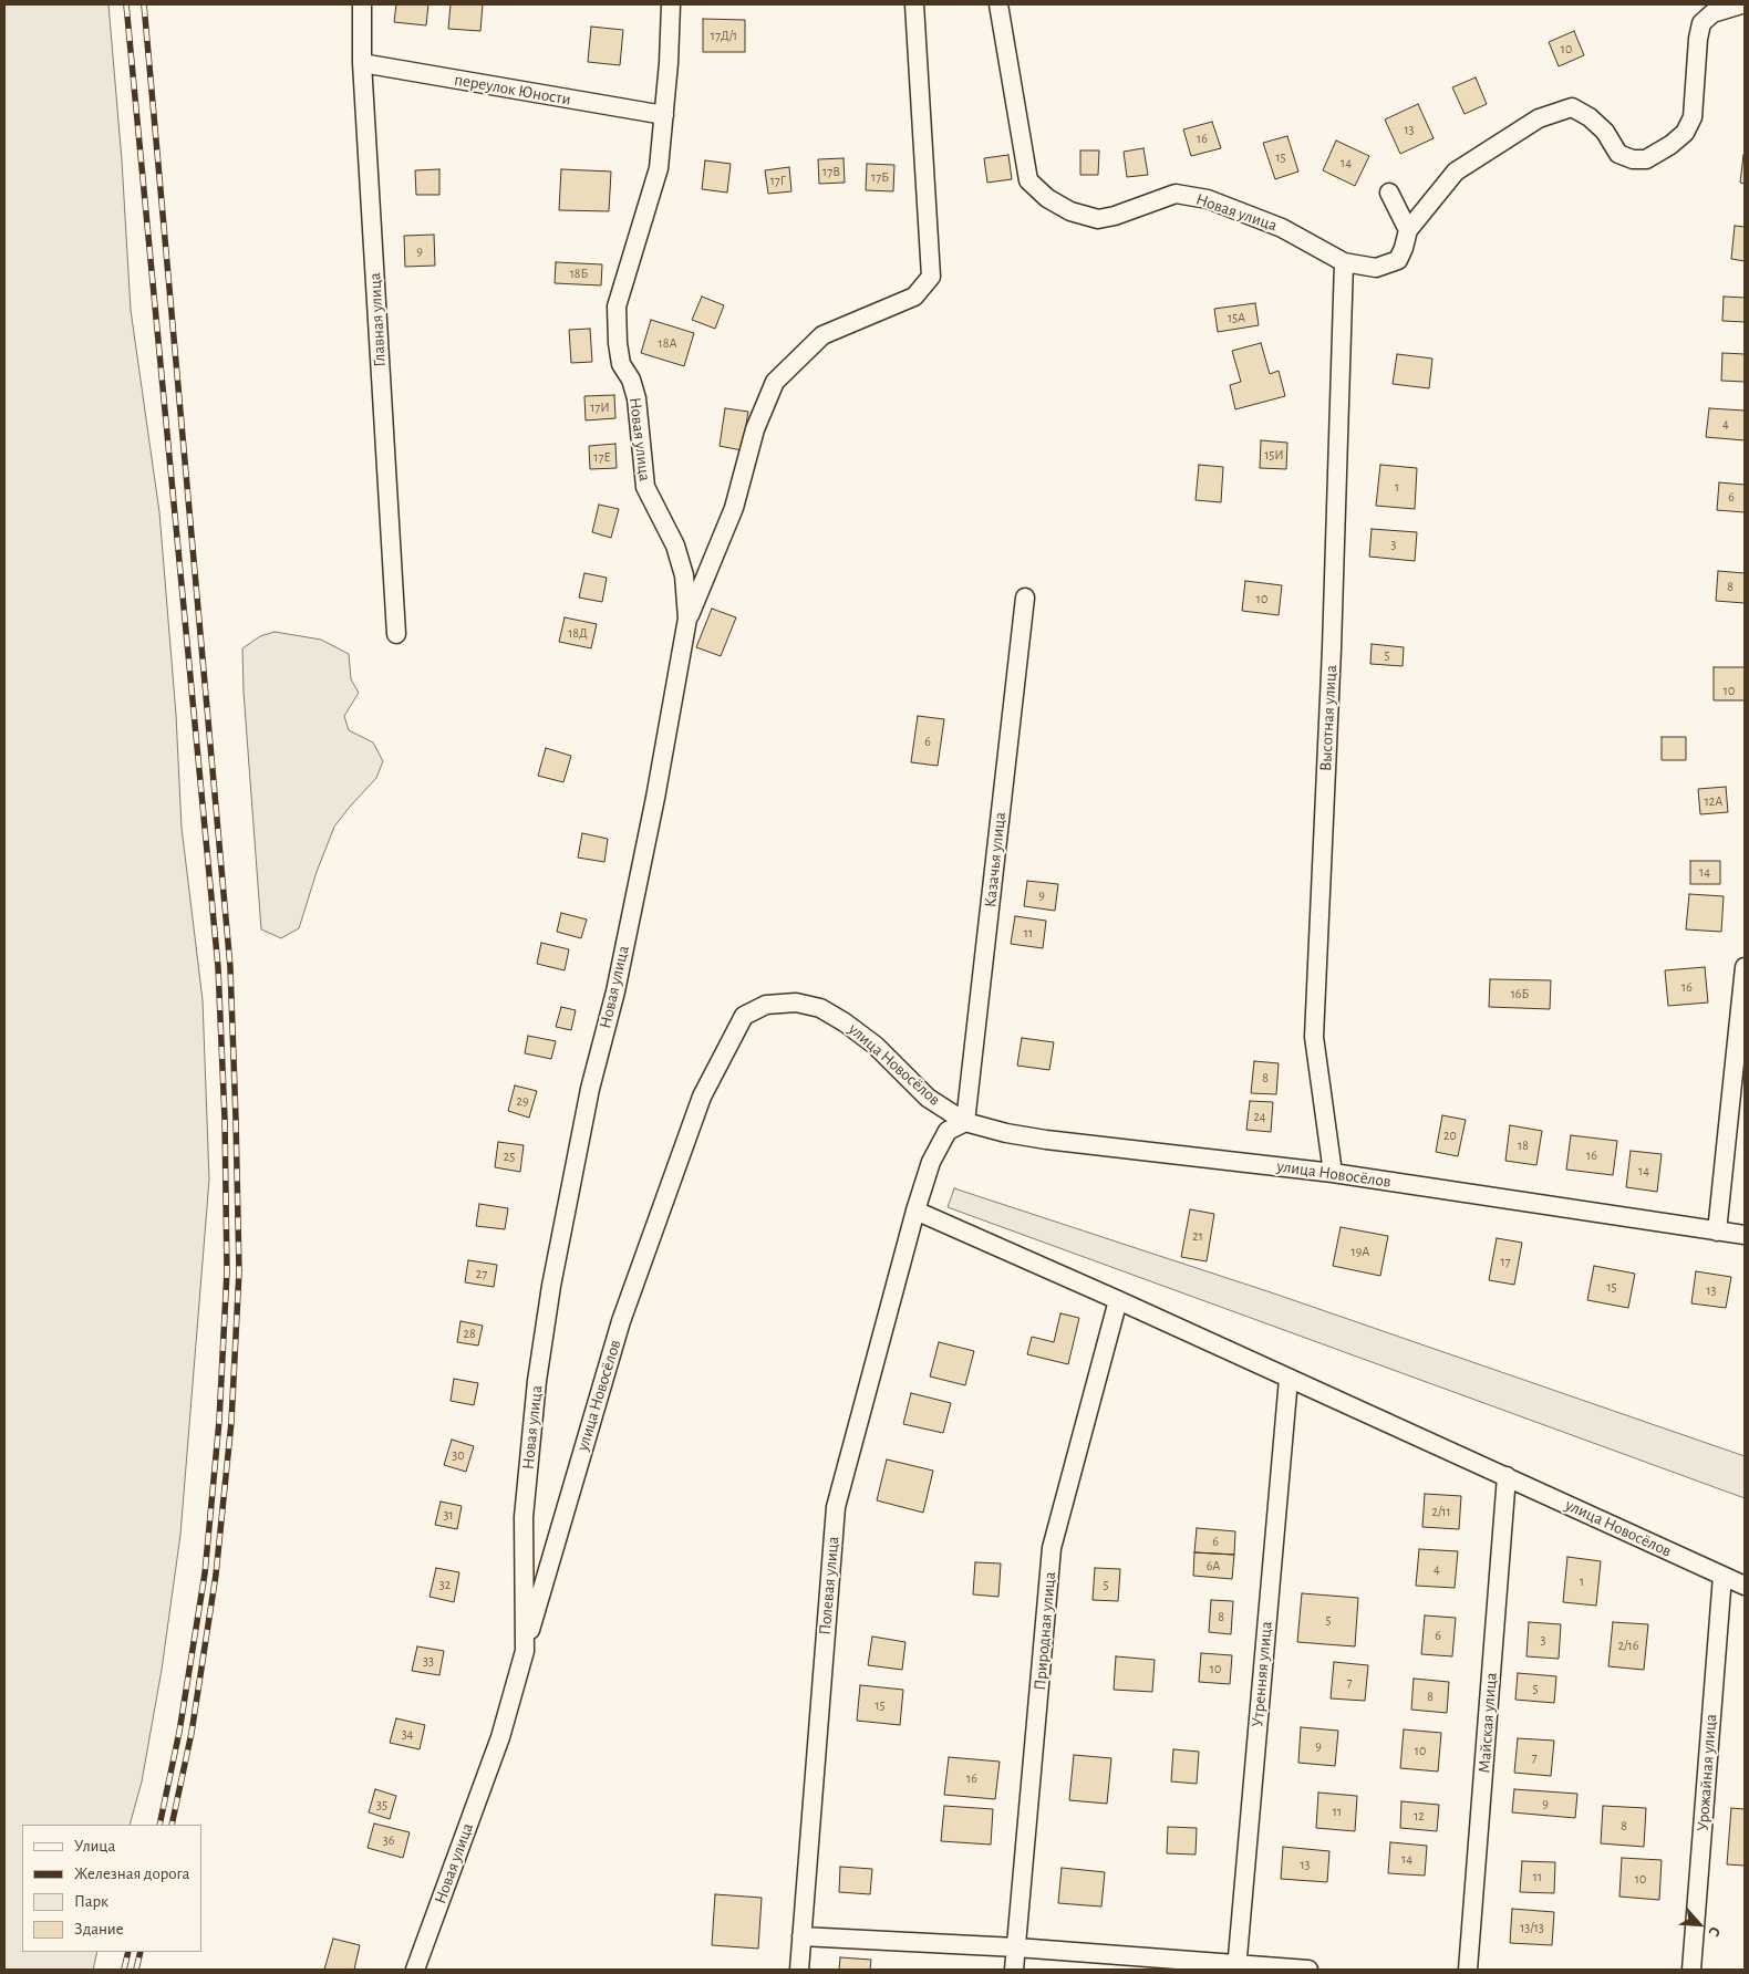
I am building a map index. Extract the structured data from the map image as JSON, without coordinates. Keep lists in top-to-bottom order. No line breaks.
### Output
{"streets":{"street":["переулок Юности","Новая улица","Главная улица","Высотная улица","Казачья улица","улица Новосёлов","Полевая улица","Природная улица","Утренняя улица","Майская улица","Урожайная улица"]},"crossings":[["переулок Юности","Новая улица"],["переулок Юности","Главная улица"],["Новая улица","Высотная улица"],["Новая улица","улица Новосёлов"],["Высотная улица","улица Новосёлов"],["Казачья улица","улица Новосёлов"],["Казачья улица","Полевая улица"],["улица Новосёлов","Полевая улица"],["улица Новосёлов","Природная улица"],["улица Новосёлов","Утренняя улица"],["улица Новосёлов","Майская улица"],["улица Новосёлов","Урожайная улица"]],"house_numbers":["17Д/1","10","13","16","15","14","17В","17Б","17Г","9","18Б","15А","18А","17И","4","15И","17Е","1","6","3","8","10","18Д","5","10","6","12А","14","9","11","16","16Б","8","29","24","20","18","16","25","14","21","19А","17","27","15","13","28","30","2/11","31","6","6А","4","1","32","5","8","5","6","3","2/16","33","10","7","5","8","15","34","9","10","7","16","9","35","11","12","8","36","14","13","11","10","13/13"],"legend":["Улица","Железная дорога","Парк","Здание"],"north":"bottom right"}
